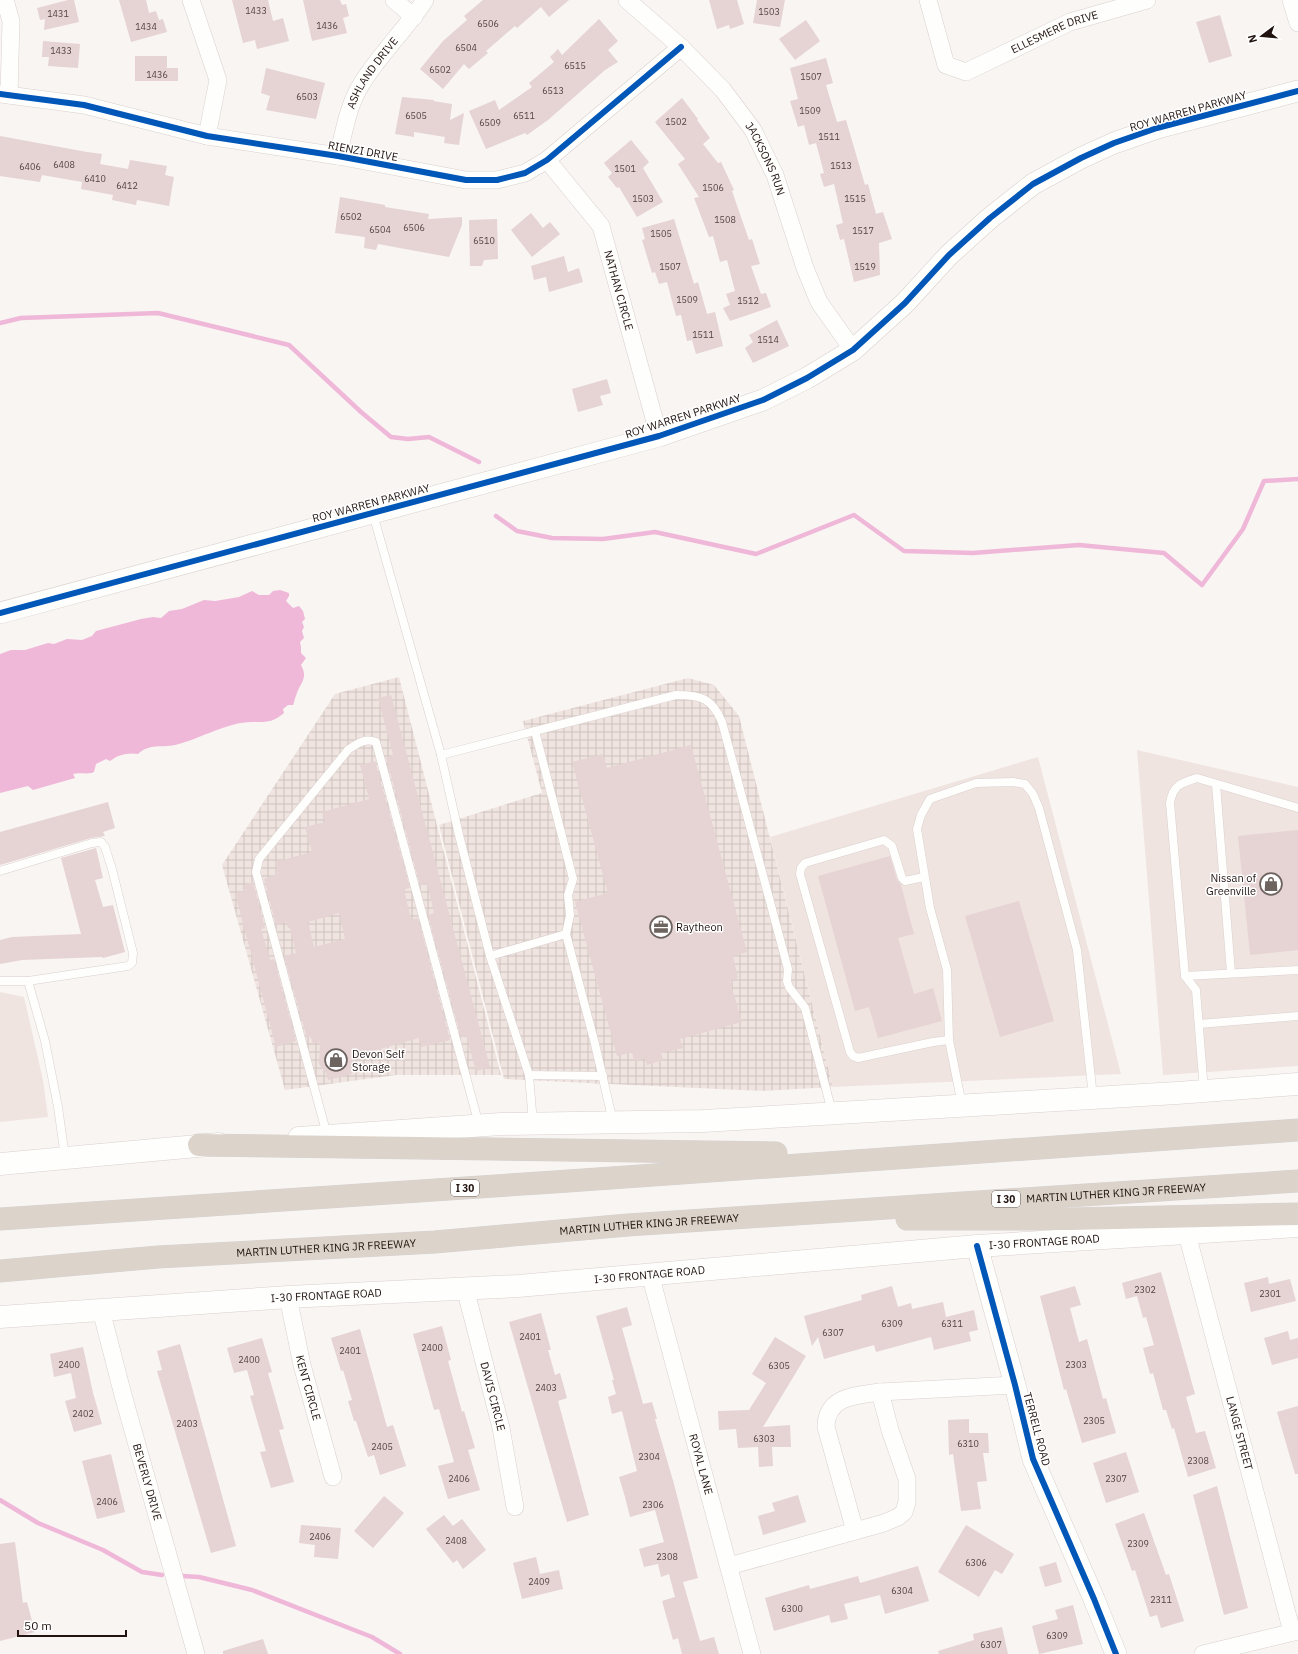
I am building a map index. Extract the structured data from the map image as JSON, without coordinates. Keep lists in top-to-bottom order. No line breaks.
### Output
{"streets":{"highway":["I 30","MARTIN LUTHER KING JR FREEWAY"],"main road":["I-30 FRONTAGE ROAD"],"street":["ELLESMERE DRIVE","ASHLAND DRIVE","ROY WARREN PARKWAY","RIENZI DRIVE","JACKSONS RUN","NATHAN CIRCLE","KENT CIRCLE","DAVIS CIRCLE","TERRELL ROAD","LANGE STREET","ROYAL LANE","BEVERLY DRIVE"]},"crossings":[["ASHLAND DRIVE","RIENZI DRIVE"],["ROY WARREN PARKWAY","JACKSONS RUN"],["ROY WARREN PARKWAY","NATHAN CIRCLE"],["RIENZI DRIVE","JACKSONS RUN"],["RIENZI DRIVE","NATHAN CIRCLE"],["I-30 FRONTAGE ROAD","KENT CIRCLE"],["I-30 FRONTAGE ROAD","DAVIS CIRCLE"],["I-30 FRONTAGE ROAD","TERRELL ROAD"],["I-30 FRONTAGE ROAD","LANGE STREET"],["I-30 FRONTAGE ROAD","ROYAL LANE"],["I-30 FRONTAGE ROAD","BEVERLY DRIVE"]],"places":{"shop":["Nissan of Greenville","Devon Self Storage"],"office":["Raytheon"]},"house_numbers":["1433","1503","1431","6506","1436","1434","6504","1433","6515","6502","1436","1507","6513","6503","1509","6505","6511","1502","6509","1511","6408","1513","6406","1501","6410","6412","1506","1503","1515","6502","1508","6506","6504","1517","1505","6510","1507","1519","1509","1512","1511","1514","2302","2301","6309","6311","6307","2401","2400","2401","2400","2400","2303","6305","2403","2402","2305","2403","6303","6310","2405","2304","2308","2406","2307","2406","2306","2406","2408","2309","2308","6306","2409","6304","2311","6300","6309","6307"],"scale_bar":"50 m","north":"left"}
